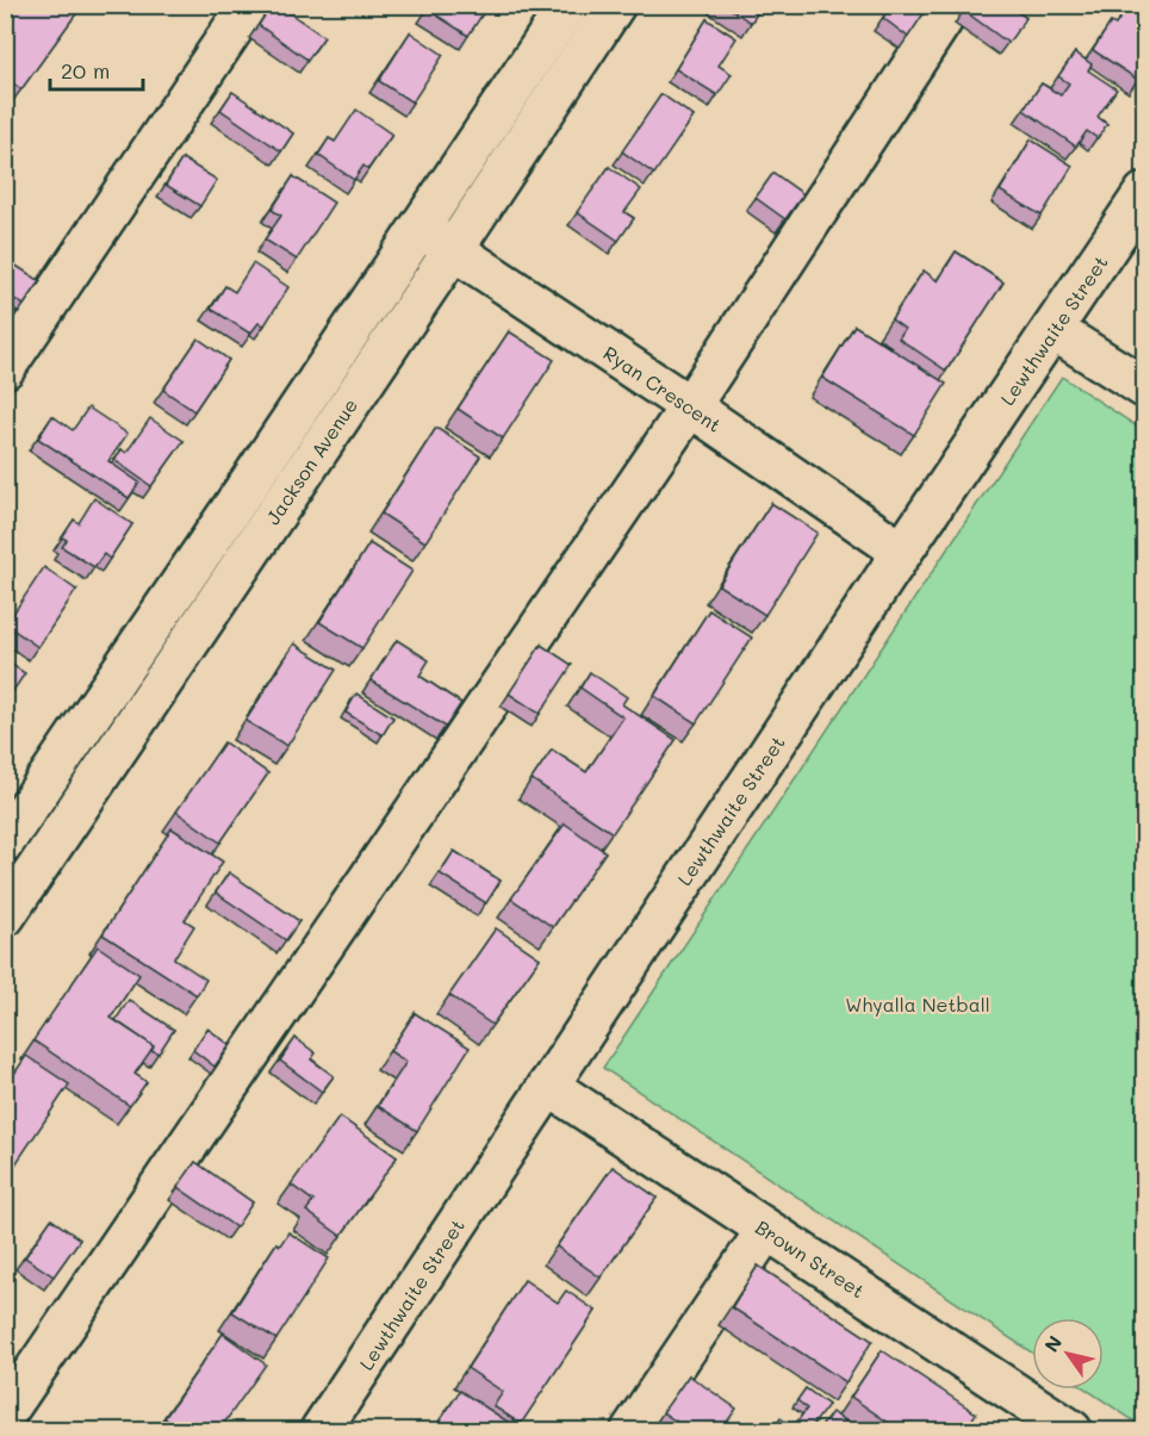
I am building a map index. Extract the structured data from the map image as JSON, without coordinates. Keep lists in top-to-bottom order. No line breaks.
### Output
{"streets":{"street":["Lewthwaite Street","Ryan Crescent","Jackson Avenue","Brown Street"]},"crossings":[["Lewthwaite Street","Ryan Crescent"],["Lewthwaite Street","Brown Street"],["Ryan Crescent","Jackson Avenue"]],"parks":["Whyalla Netball"],"scale_bar":"20 m","north":"top left"}
